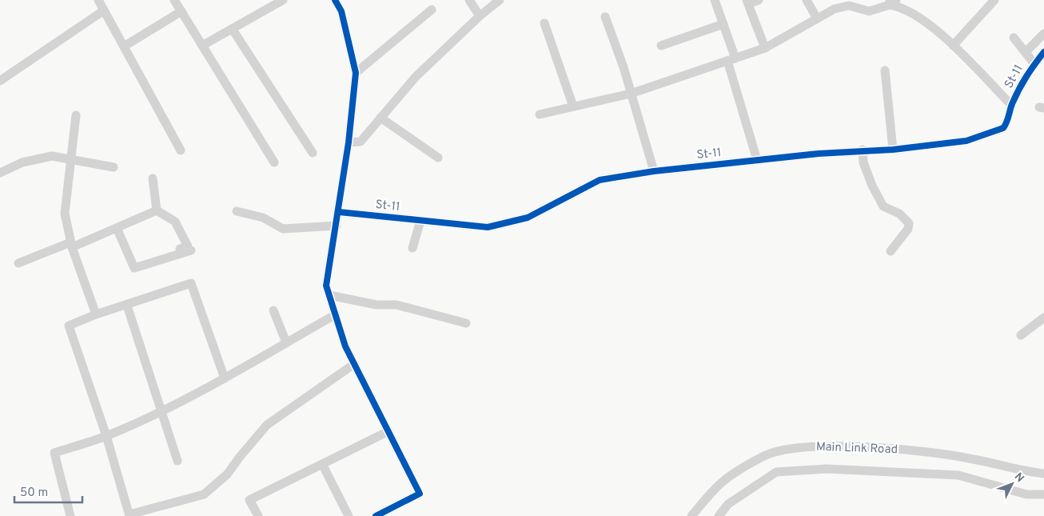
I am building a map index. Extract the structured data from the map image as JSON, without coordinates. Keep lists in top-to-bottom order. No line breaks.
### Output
{"streets":{"street":["St-11","Main Link Road"]},"scale_bar":"50 m","north":"top right"}
